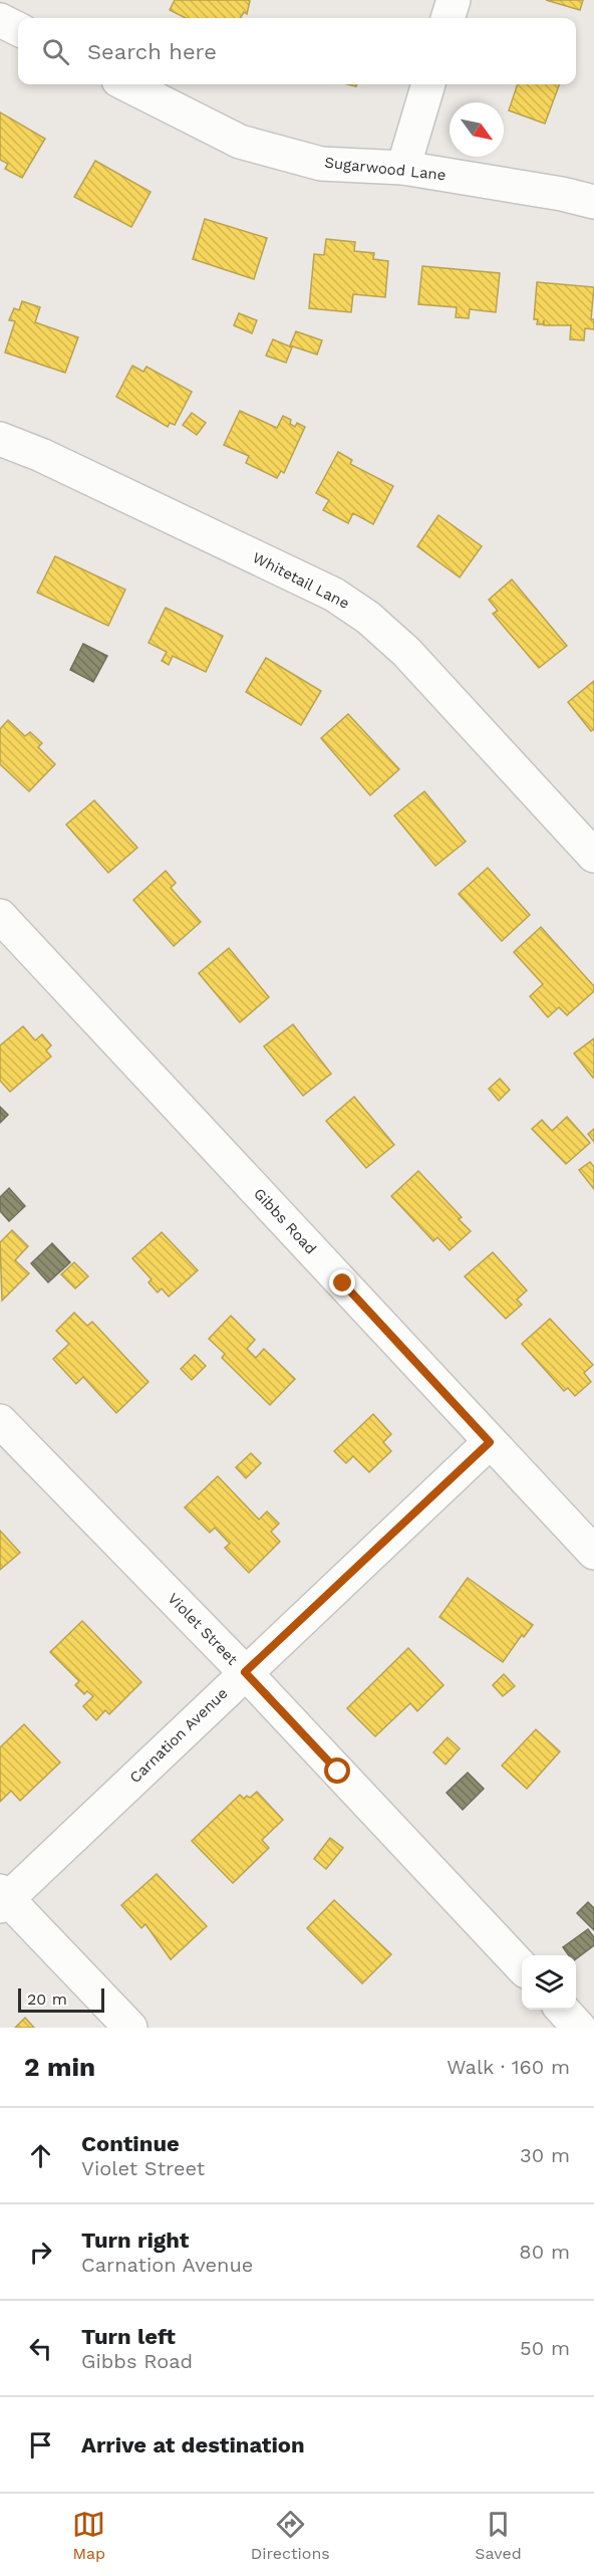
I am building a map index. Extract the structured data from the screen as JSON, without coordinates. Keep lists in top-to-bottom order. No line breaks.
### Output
{"streets":{"street":["Sugarwood Lane","Whitetail Lane","Gibbs Road","Violet Street","Carnation Avenue"]},"crossings":[["Gibbs Road","Carnation Avenue"],["Violet Street","Carnation Avenue"]],"scale_bar":"20 m","north":"bottom right","page":{"search":"Search here","scale":"20 m","heading":["2 min","Walk · 160 m"],"list":[["Continue","Violet Street","30 m"],["Turn right","Carnation Avenue","80 m"],["Turn left","Gibbs Road","50 m"],"Arrive at destination"],"nav":["Map","Directions","Saved"]}}
